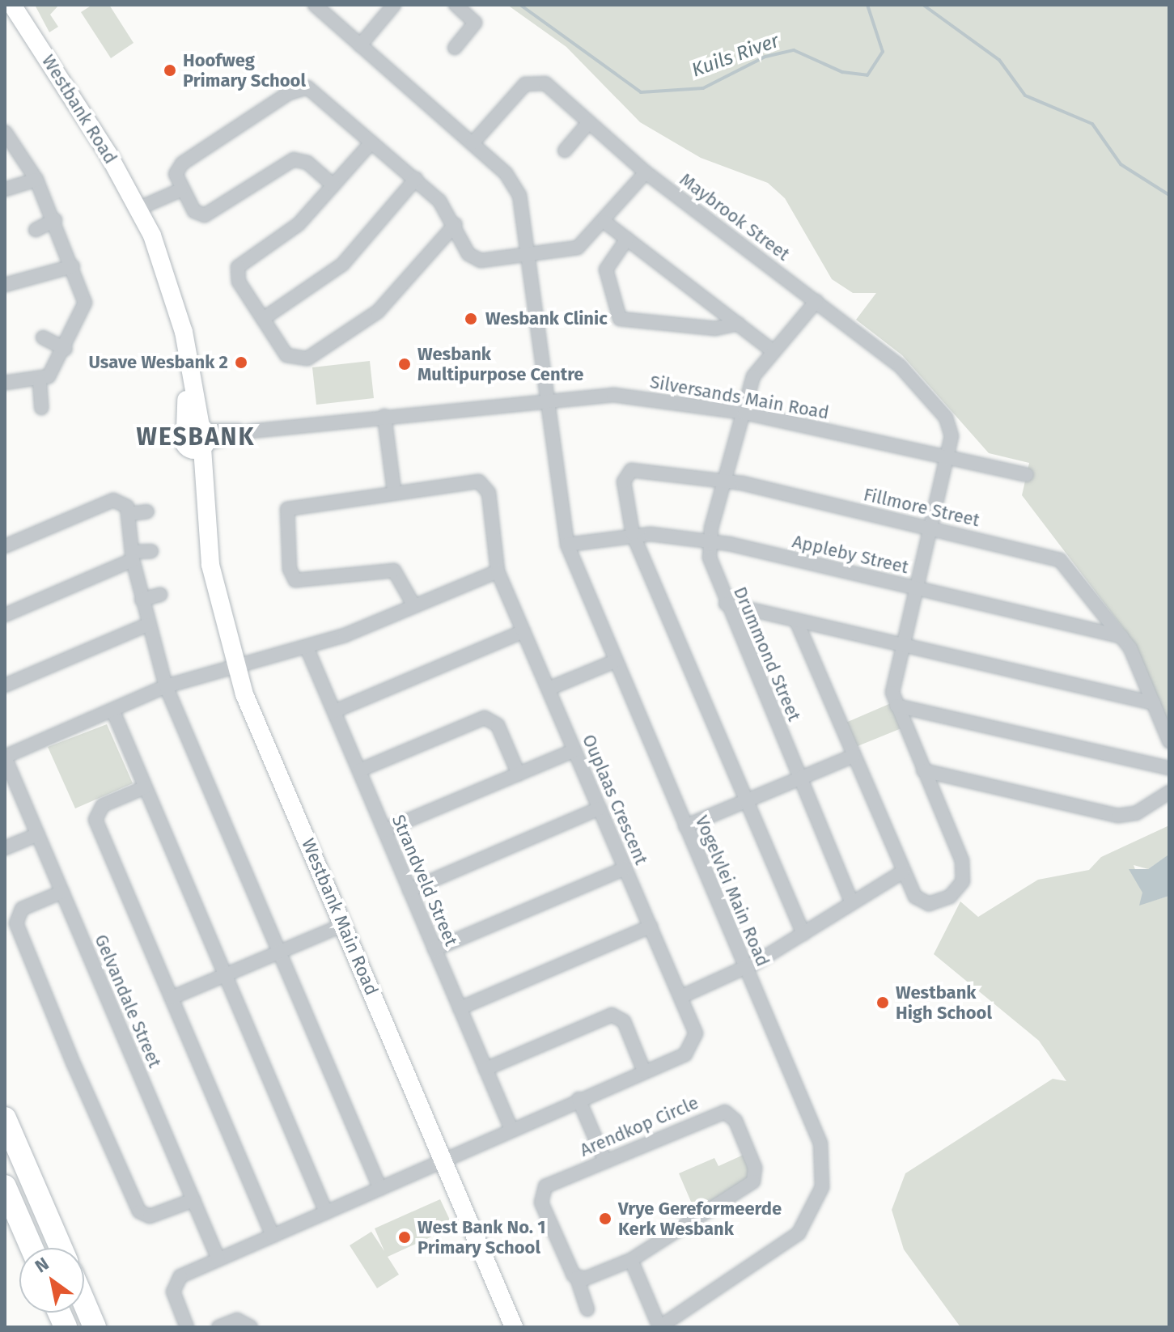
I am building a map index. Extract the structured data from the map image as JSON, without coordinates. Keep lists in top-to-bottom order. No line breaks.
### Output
{"streets":{"street":["Westbank Road","Maybrook Street","Silversands Main Road","Fillmore Street","Appleby Street","Drummond Street","Ouplaas Crescent","Strandveld Street","Vogelvlei Main Road","Westbank Main Road","Gelvandale Street","Arendkop Circle"]},"crossings":[["Westbank Road","Silversands Main Road"],["Westbank Road","Westbank Main Road"],["Maybrook Street","Silversands Main Road"],["Maybrook Street","Fillmore Street"],["Maybrook Street","Appleby Street"],["Maybrook Street","Drummond Street"],["Maybrook Street","Vogelvlei Main Road"],["Silversands Main Road","Drummond Street"],["Silversands Main Road","Vogelvlei Main Road"],["Silversands Main Road","Westbank Main Road"],["Fillmore Street","Appleby Street"],["Fillmore Street","Drummond Street"],["Appleby Street","Drummond Street"],["Appleby Street","Vogelvlei Main Road"],["Ouplaas Crescent","Strandveld Street"],["Ouplaas Crescent","Westbank Main Road"],["Ouplaas Crescent","Gelvandale Street"]],"districts":["WESBANK"],"water":["Kuils River"],"places":["Hoofweg Primary School","Wesbank Clinic","Usave Wesbank 2","Wesbank Multipurpose Centre","Westbank High School","Vrye Gereformeerde Kerk Wesbank","West Bank No. 1 Primary School"],"north":"top left"}
